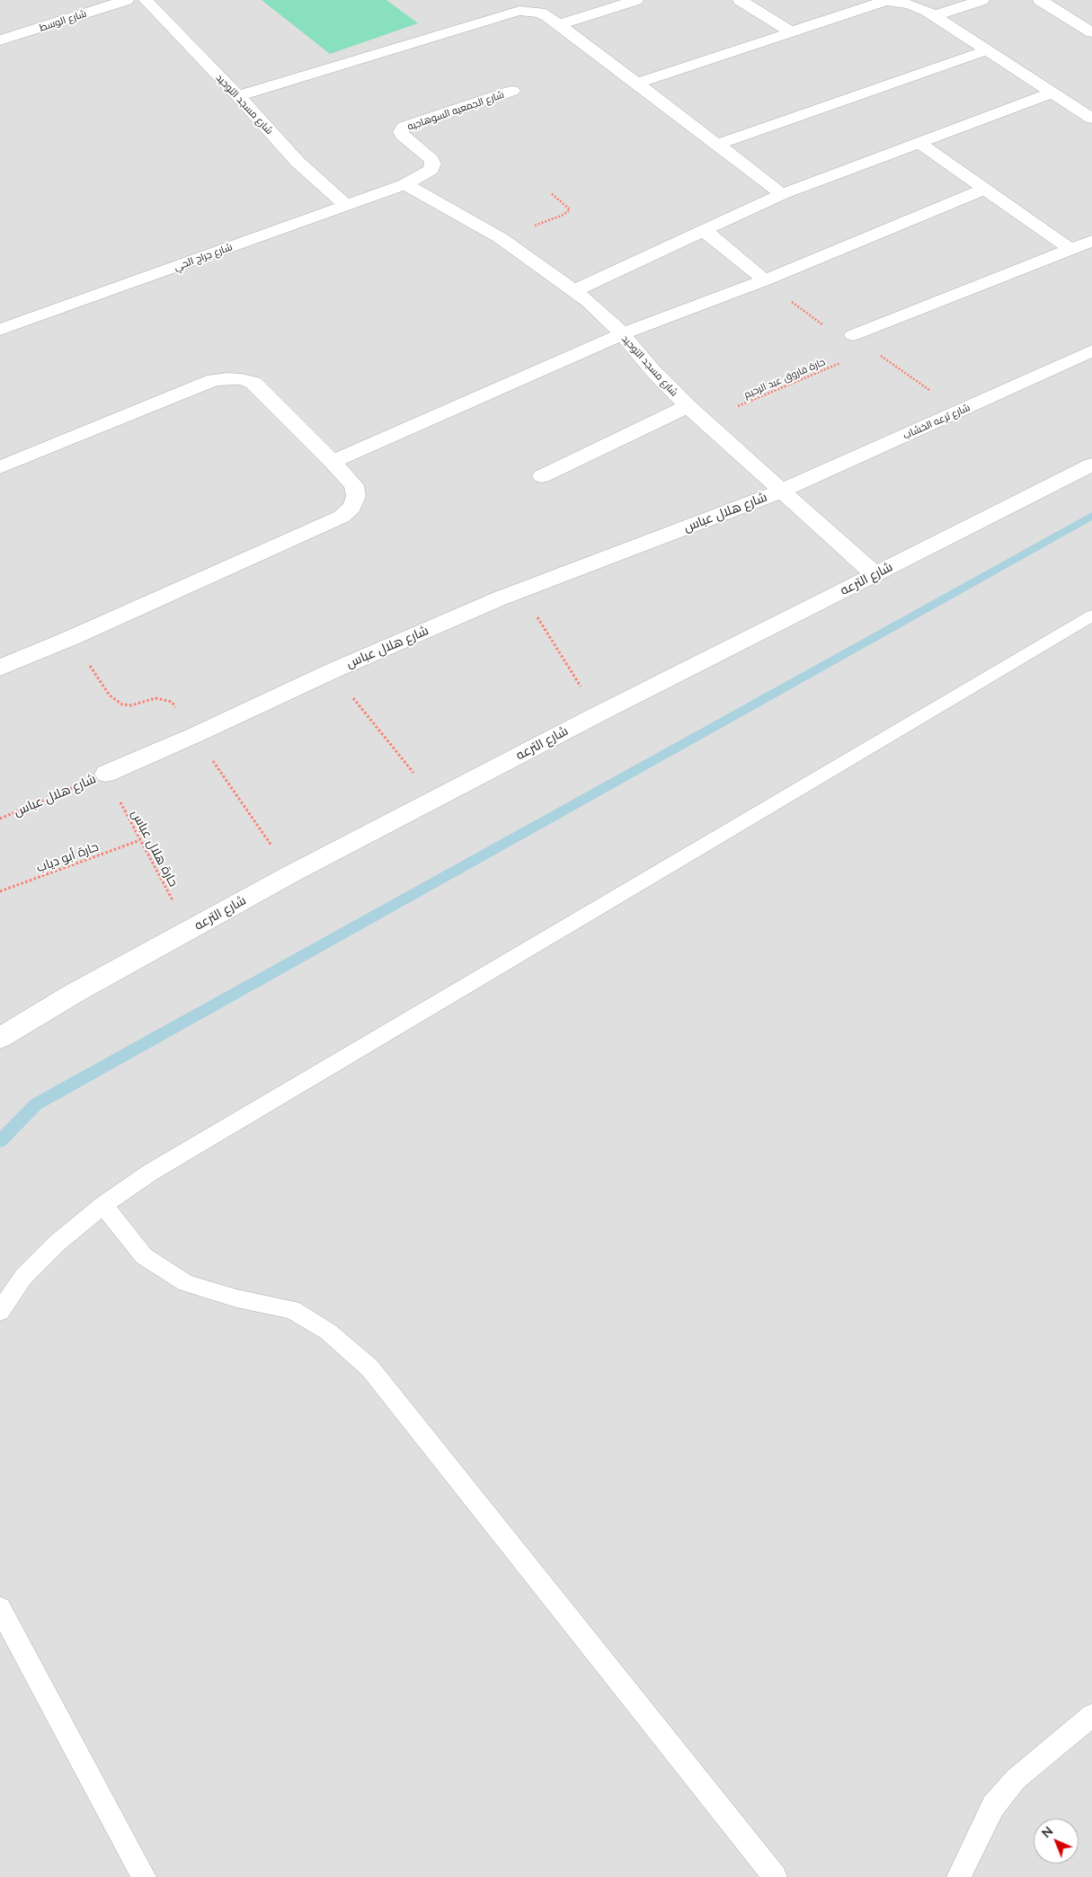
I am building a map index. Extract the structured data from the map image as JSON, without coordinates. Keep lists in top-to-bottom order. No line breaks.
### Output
{"streets":{"street":["شارع الوسط","شارع مسجد التوحيد","شارع الجمعيه السوهاجيه","شارع جراج الحي","شارع ترعه الخشاب","شارع هلال عباس","شارع الترعه"],"path":["حارة فاروق عبد الرحيم","حارة هلال عباس","حارة أبو دياب"]},"crossings":[["شارع مسجد التوحيد","شارع الجمعيه السوهاجيه"],["شارع مسجد التوحيد","شارع جراج الحي"],["شارع مسجد التوحيد","حارة فاروق عبد الرحيم"],["شارع مسجد التوحيد","شارع ترعه الخشاب"],["شارع مسجد التوحيد","شارع هلال عباس"],["شارع مسجد التوحيد","شارع الترعه"],["شارع الجمعيه السوهاجيه","شارع جراج الحي"],["شارع ترعه الخشاب","شارع هلال عباس"],["شارع هلال عباس","حارة هلال عباس"],["شارع الترعه","حارة هلال عباس"],["حارة هلال عباس","حارة أبو دياب"]],"north":"top left"}
